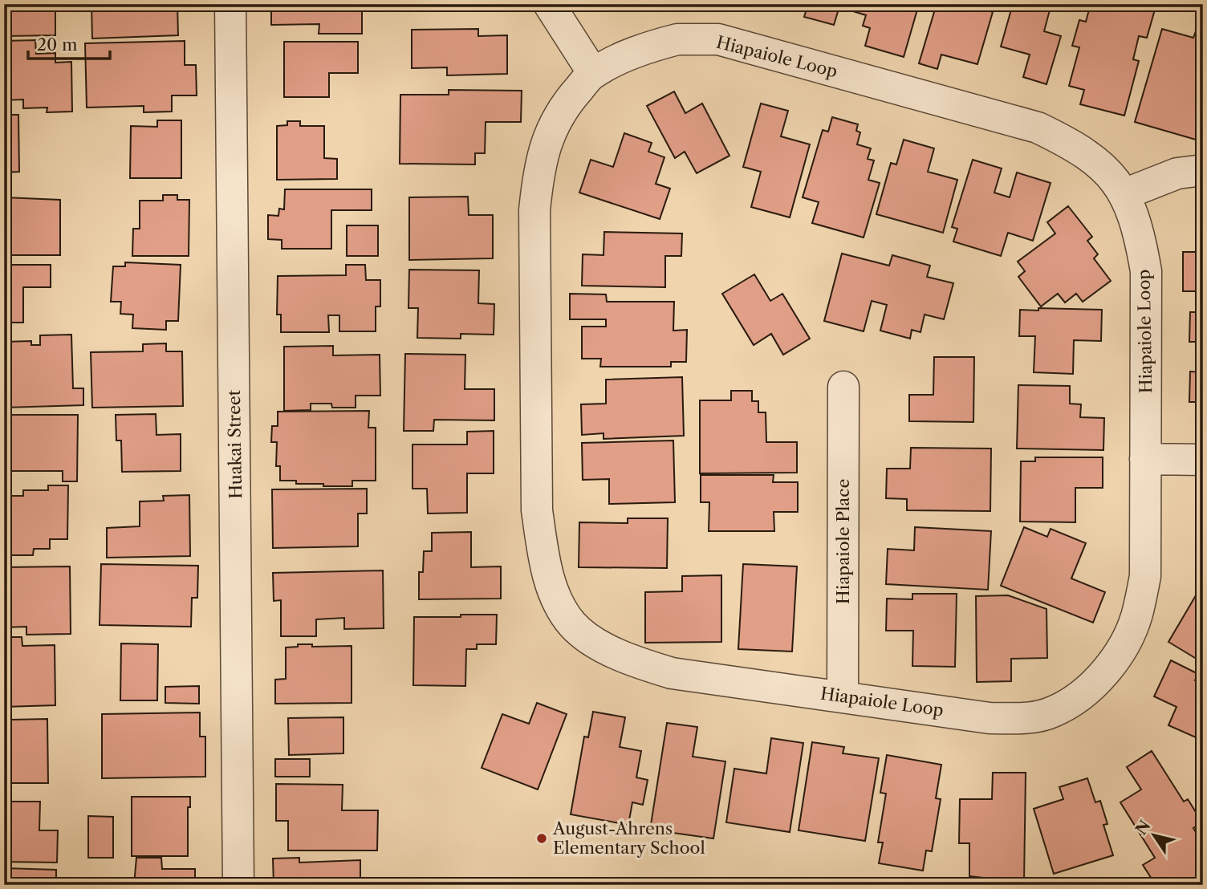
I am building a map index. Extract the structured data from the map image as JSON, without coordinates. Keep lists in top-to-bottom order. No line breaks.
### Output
{"streets":{"street":["Hiapaiole Loop","Huakai Street","Hiapaiole Place"]},"crossings":[["Hiapaiole Loop","Hiapaiole Place"]],"places":["August-Ahrens Elementary School"],"scale_bar":"20 m","north":"top left"}
